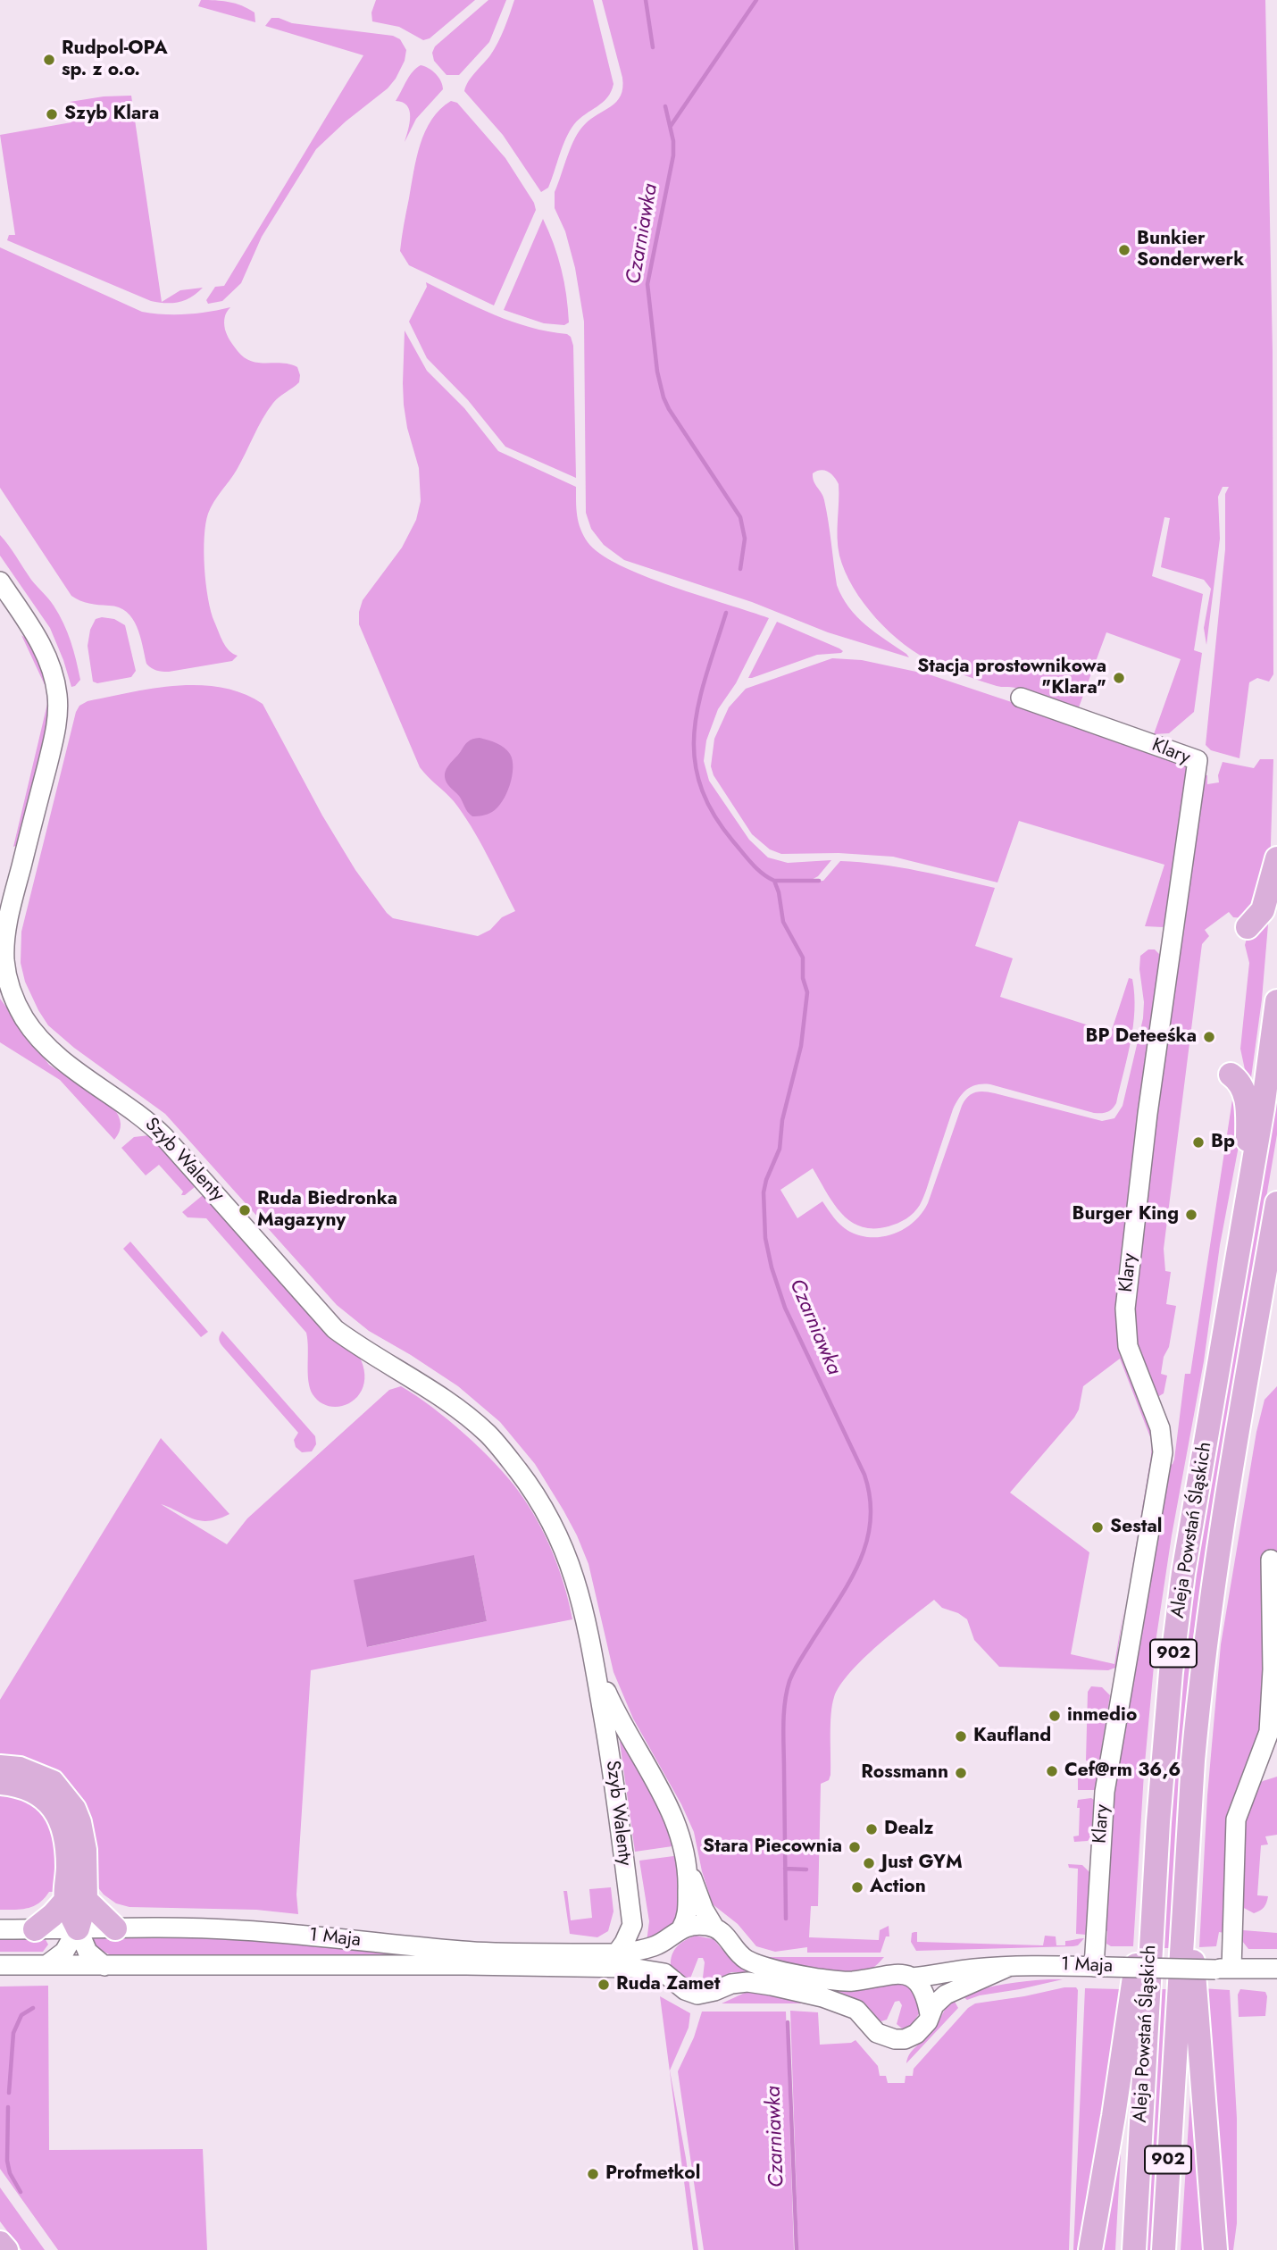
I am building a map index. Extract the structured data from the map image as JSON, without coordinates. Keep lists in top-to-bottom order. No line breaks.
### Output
{"streets":{"main road":["Aleja Powstań Śląskich","902"],"street":["Klary","Szyb Walenty","1 Maja"]},"crossings":[["Klary","1 Maja"],["Szyb Walenty","1 Maja"]],"water":["Czarniawka"],"places":["Rudpol-OPA sp. z o.o.","Szyb Klara","Bunkier Sonderwerk","Stacja prostownikowa \"Klara\"","BP Deteeśka","Bp","Ruda Biedronka Magazyny","Burger King","Sestal","inmedio","Kaufland","Cef@rm 36,6","Rossmann","Dealz","Stara Piecownia","Just GYM","Action","Ruda Zamet","Profmetkol"]}
